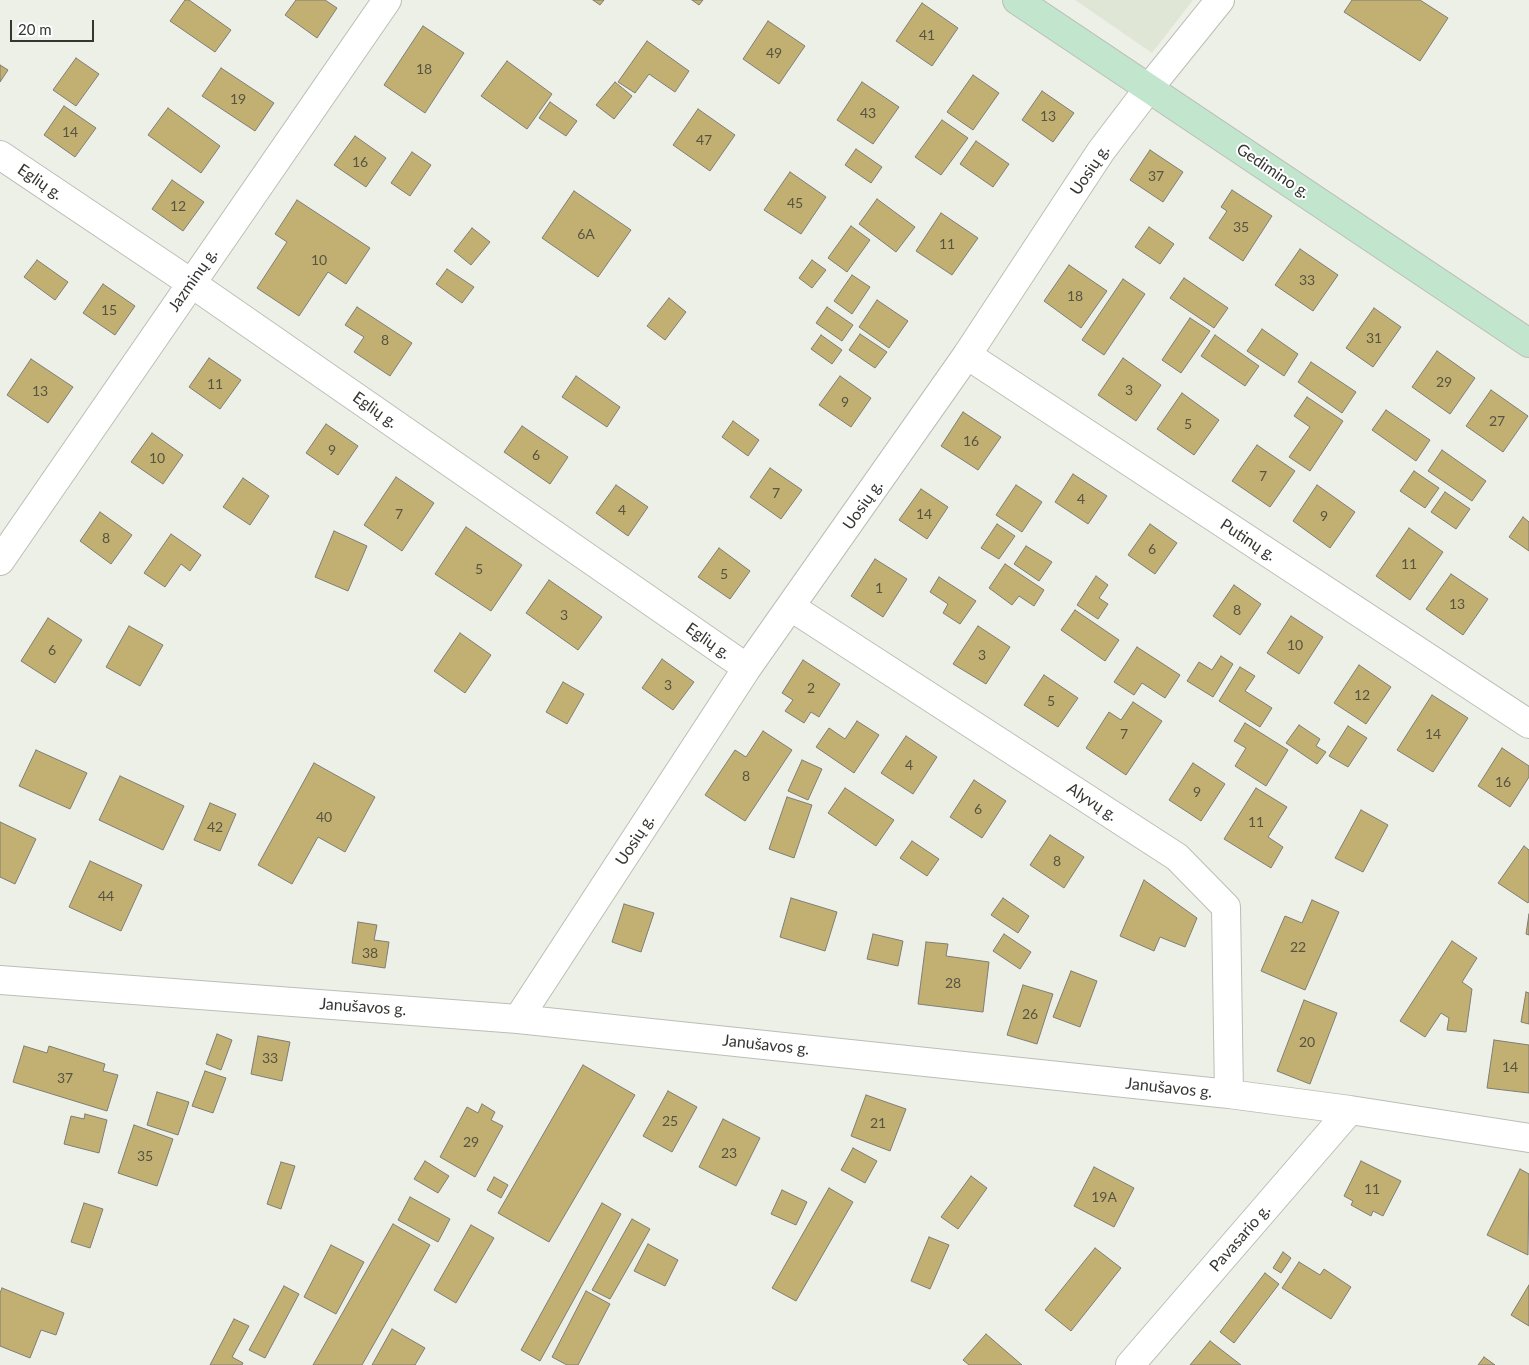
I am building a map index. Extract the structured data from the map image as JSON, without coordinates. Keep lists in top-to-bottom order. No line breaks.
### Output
{"streets":{"main road":["Gedimino g."],"street":["Uosių g.","Eglių g.","Jazminų g.","Putinų g.","Alyvų g.","Janušavos g.","Pavasario g."]},"crossings":[["Uosių g.","Gedimino g."],["Uosių g.","Eglių g."],["Uosių g.","Putinų g."],["Uosių g.","Alyvų g."],["Uosių g.","Janušavos g."],["Eglių g.","Jazminų g."],["Alyvų g.","Janušavos g."],["Janušavos g.","Pavasario g."]],"house_numbers":["41","49","18","19","43","13","14","47","16","37","45","12","35","6A","11","10","33","18","15","31","8","29","11","3","13","9","27","5","16","9","6","10","7","7","4","4","7","14","9","8","6","11","5","5","1","13","8","3","10","6","3","3","2","12","5","7","14","4","8","16","9","6","40","11","42","8","44","22","38","28","26","20","33","14","37","25","21","29","23","35","11","19A"],"scale_bar":"20 m"}
